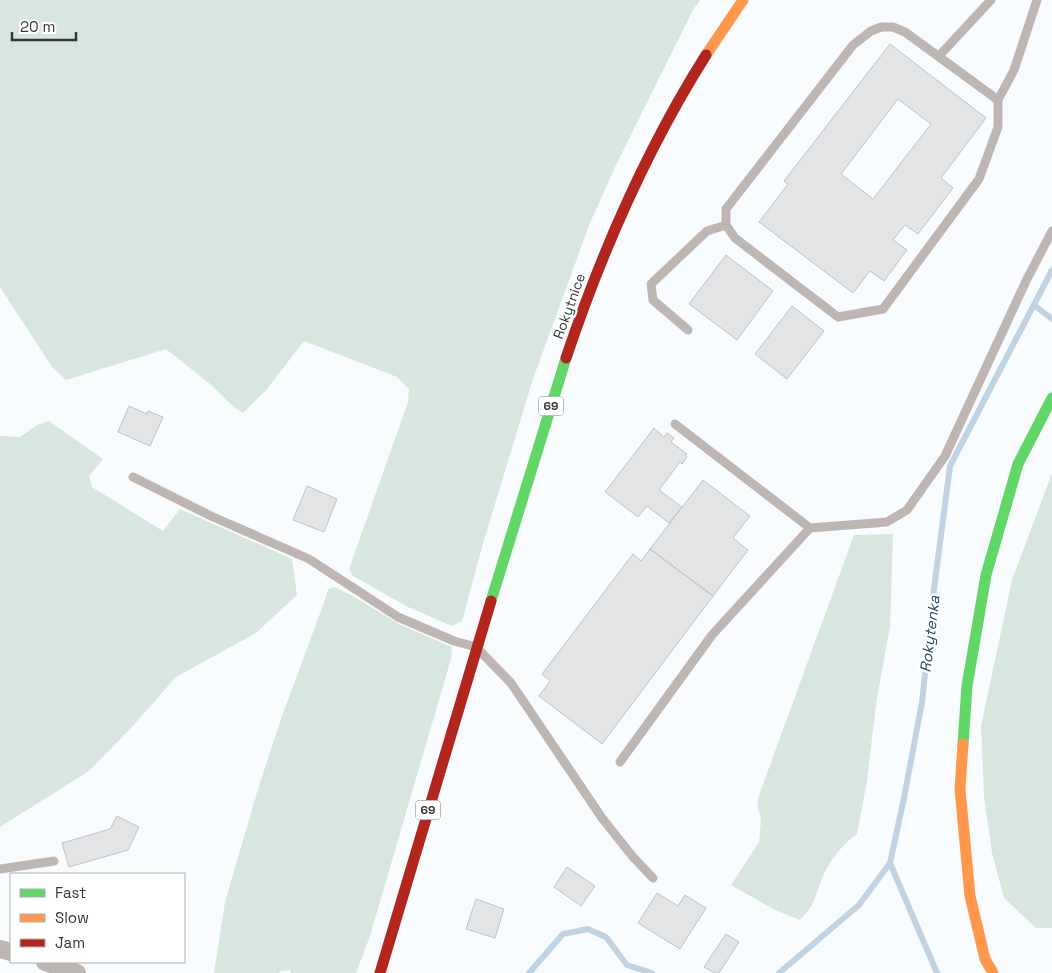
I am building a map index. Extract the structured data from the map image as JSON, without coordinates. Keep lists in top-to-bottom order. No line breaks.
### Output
{"streets":{"main road":["Rokytnice","69"]},"crossings":[["Rokytnice","69"]],"water":["Rokytenka"],"legend":["Fast","Slow","Jam"],"scale_bar":"20 m"}
